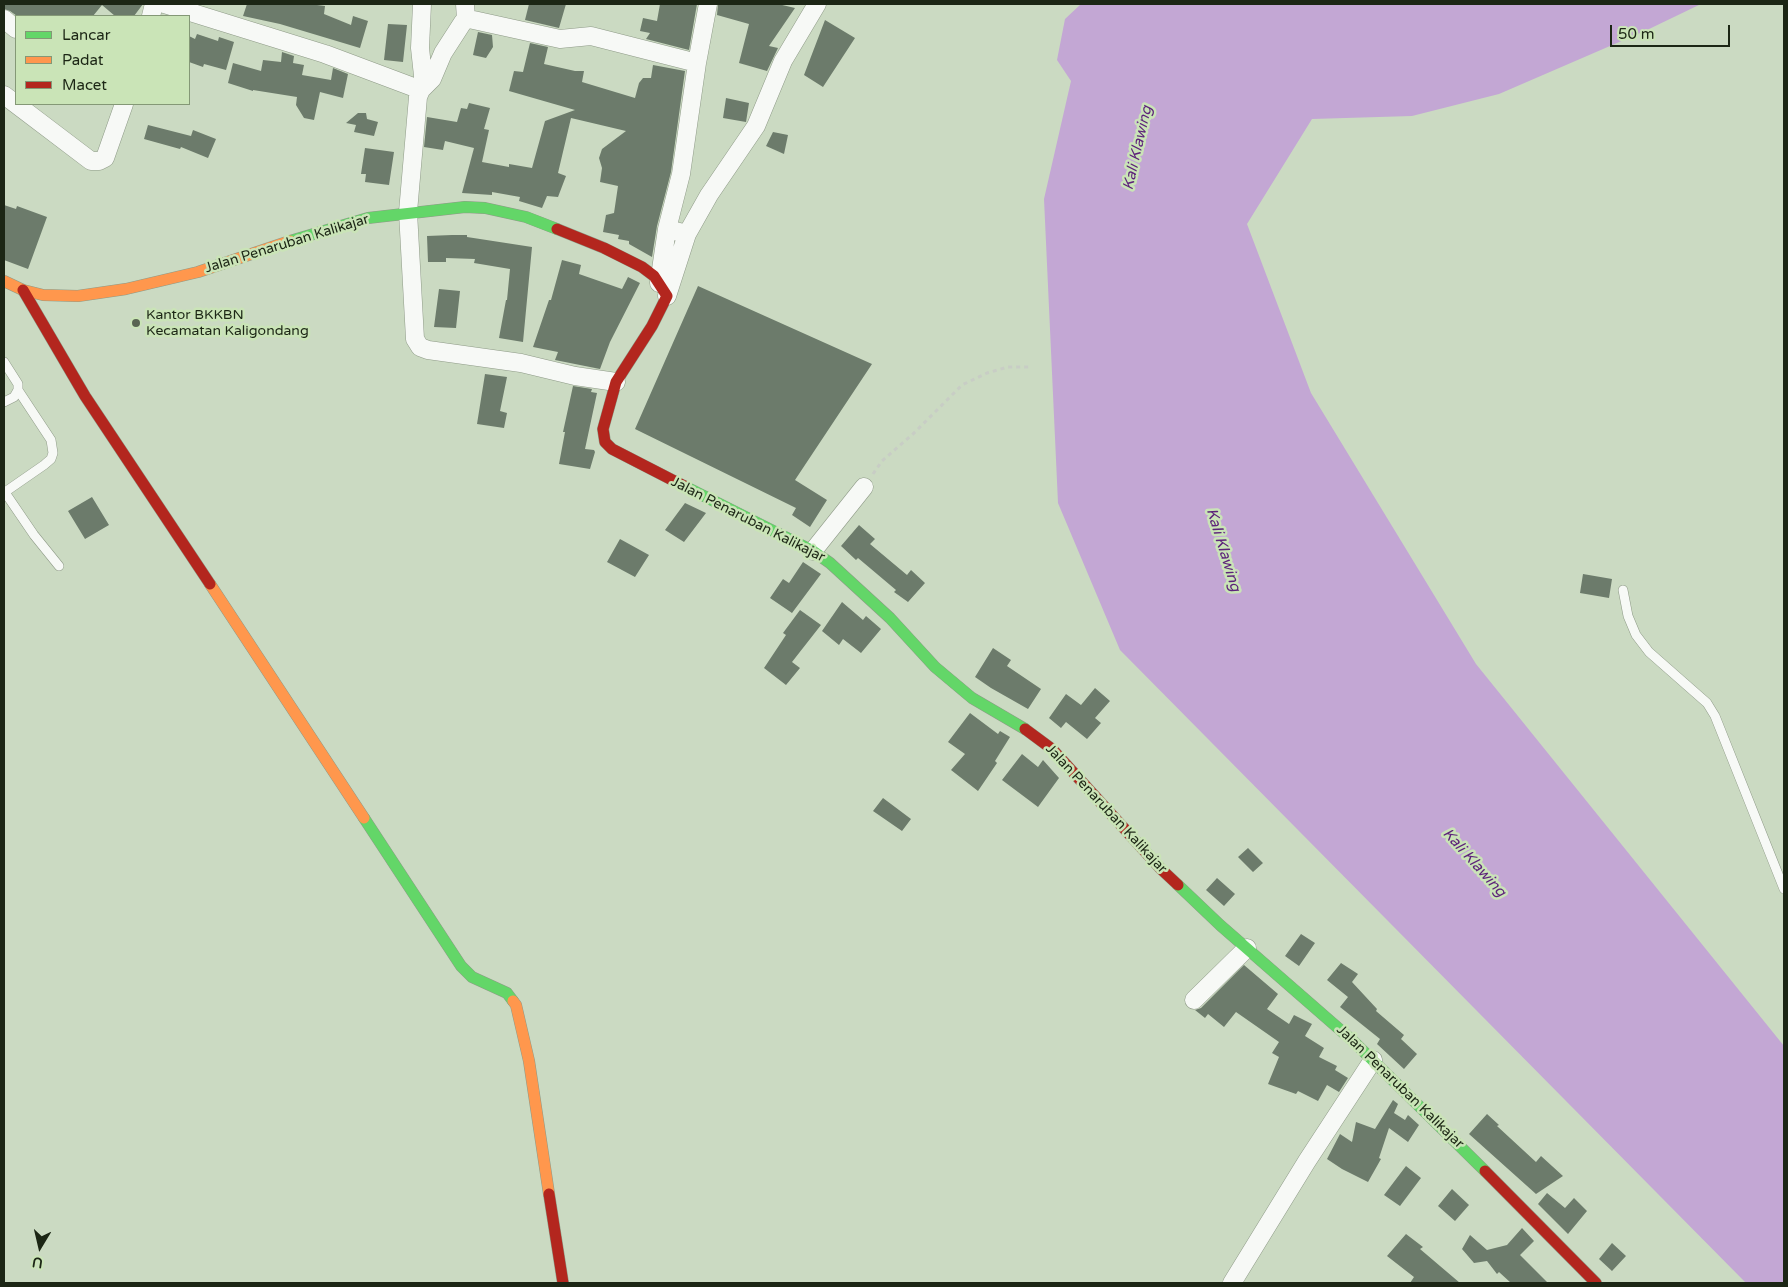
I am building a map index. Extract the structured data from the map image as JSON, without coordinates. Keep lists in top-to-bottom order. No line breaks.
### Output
{"streets":{"street":["Jalan Penaruban Kalikajar"]},"water":["Kali Klawing"],"places":["Kantor BKKBN Kecamatan Kaligondang"],"legend":["Lancar","Padat","Macet"],"scale_bar":"50 m","north":"bottom"}
